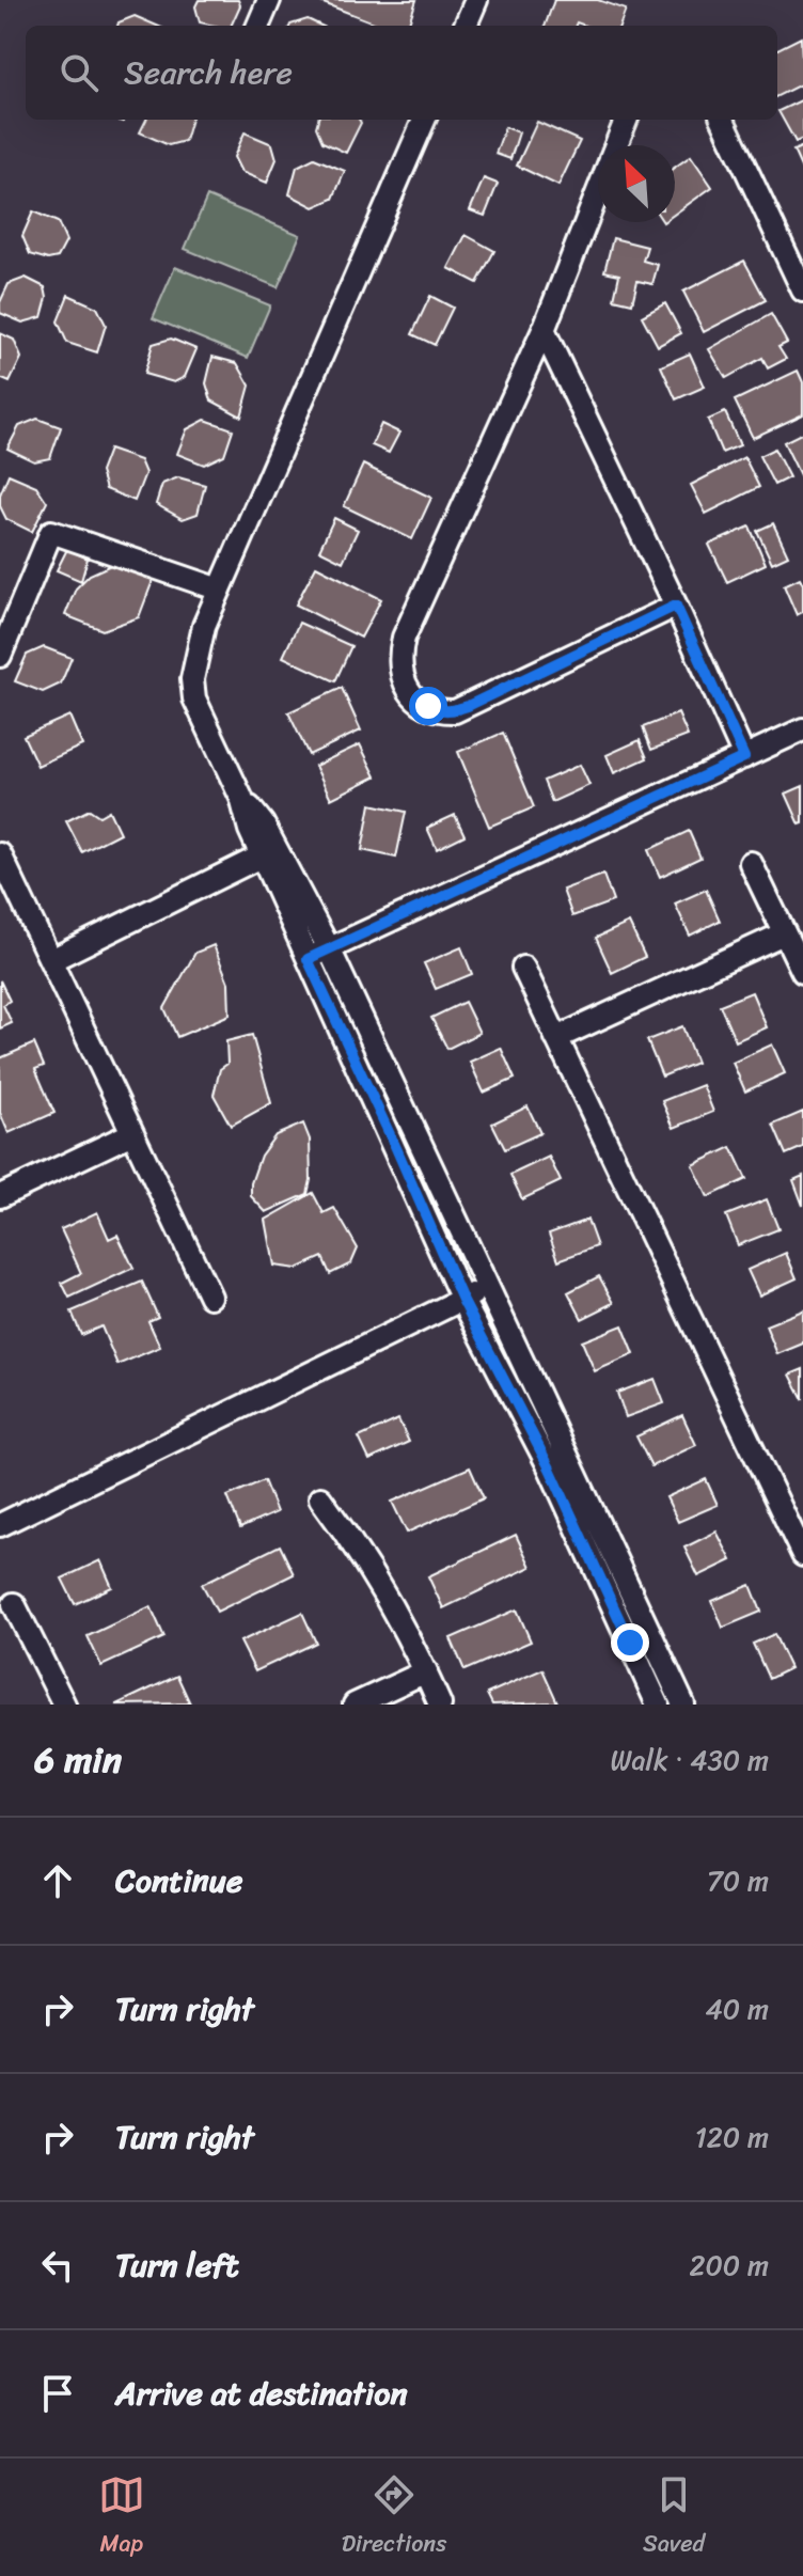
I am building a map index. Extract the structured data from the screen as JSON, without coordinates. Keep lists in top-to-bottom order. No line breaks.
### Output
{"north":"top left","page":{"search":"Search here","heading":["6 min","Walk · 430 m"],"list":[["Continue","70 m"],["Turn right","40 m"],["Turn right","120 m"],["Turn left","200 m"],"Arrive at destination"],"nav":["Map","Directions","Saved"]}}
